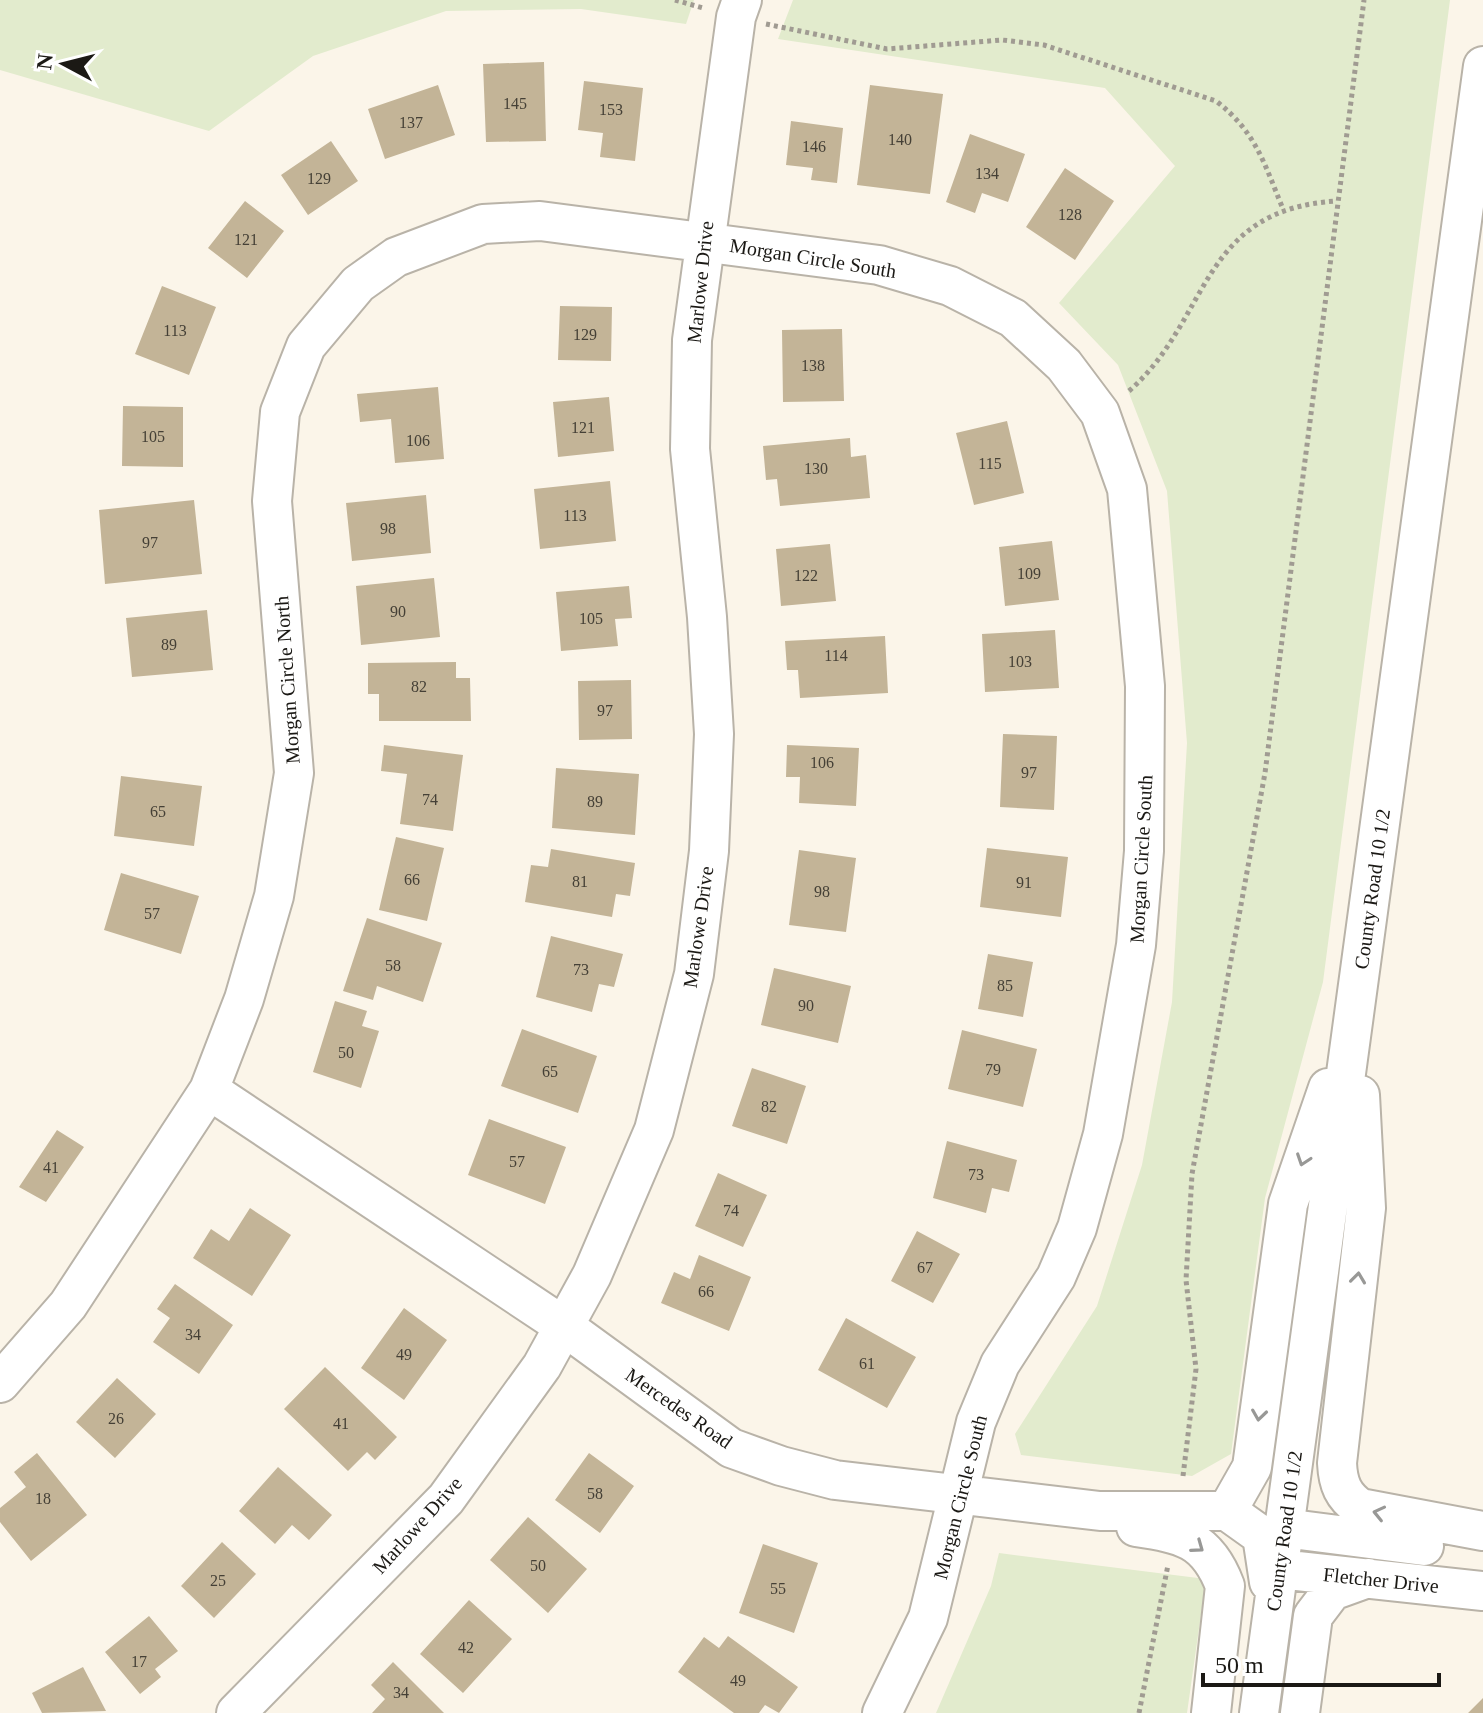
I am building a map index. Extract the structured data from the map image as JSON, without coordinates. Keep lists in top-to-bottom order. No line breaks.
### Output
{"streets":{"street":["Morgan Circle South","Marlowe Drive","Morgan Circle North","County Road 10 1/2","Mercedes Road","Fletcher Drive"]},"crossings":[["Morgan Circle South","Marlowe Drive"],["Morgan Circle South","Morgan Circle North"],["Morgan Circle South","Mercedes Road"],["Marlowe Drive","Morgan Circle North"],["Marlowe Drive","Mercedes Road"],["Morgan Circle North","Mercedes Road"],["County Road 10 1/2","Fletcher Drive"]],"house_numbers":["145","153","137","140","146","134","129","128","121","113","129","138","121","105","106","115","130","113","98","97","109","122","90","105","89","114","103","82","97","106","97","74","89","65","66","81","91","98","57","58","73","85","90","50","79","65","82","57","41","73","74","67","66","34","49","61","26","41","58","18","50","25","55","42","17","49","34"],"scale_bar":"50 m","north":"left"}
